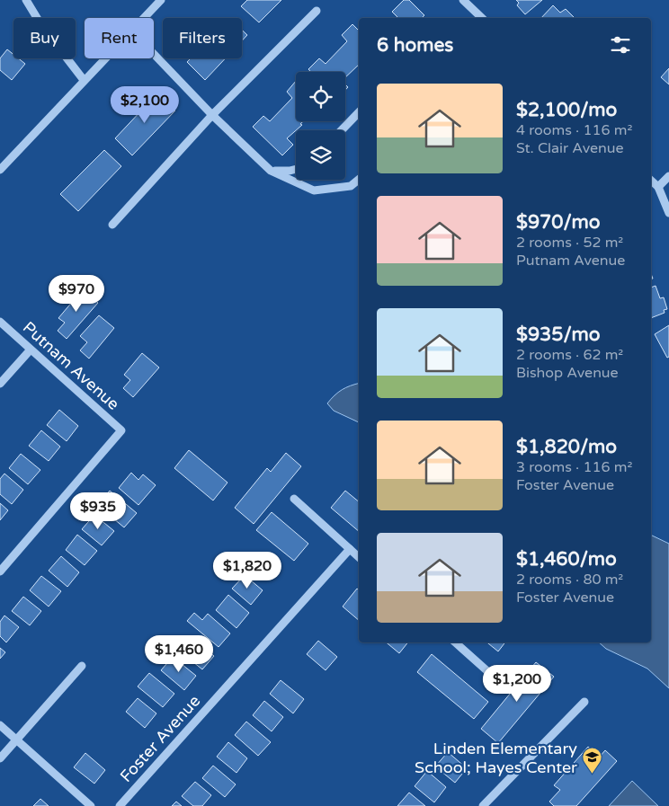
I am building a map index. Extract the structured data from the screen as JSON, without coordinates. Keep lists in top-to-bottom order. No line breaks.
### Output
{"streets":{"street":["Putnam Avenue","Foster Avenue"]},"places":{"school or university":["Linden Elementary School; Hayes Center"]},"page":{"chip":["Buy","Rent","Filters"],"heading":"6 homes","list":[{"name":"$2,100/mo","note":"4 rooms · 116 m² · St. Clair Avenue"},{"name":"$970/mo","note":"2 rooms · 52 m² · Putnam Avenue"},{"name":"$935/mo","note":"2 rooms · 62 m² · Bishop Avenue"},{"name":"$1,820/mo","note":"3 rooms · 116 m² · Foster Avenue"},{"name":"$1,460/mo","note":"2 rooms · 80 m² · Foster Avenue"}],"price":["$2,100","$970","$935","$1,820","$1,460","$1,200"]}}
